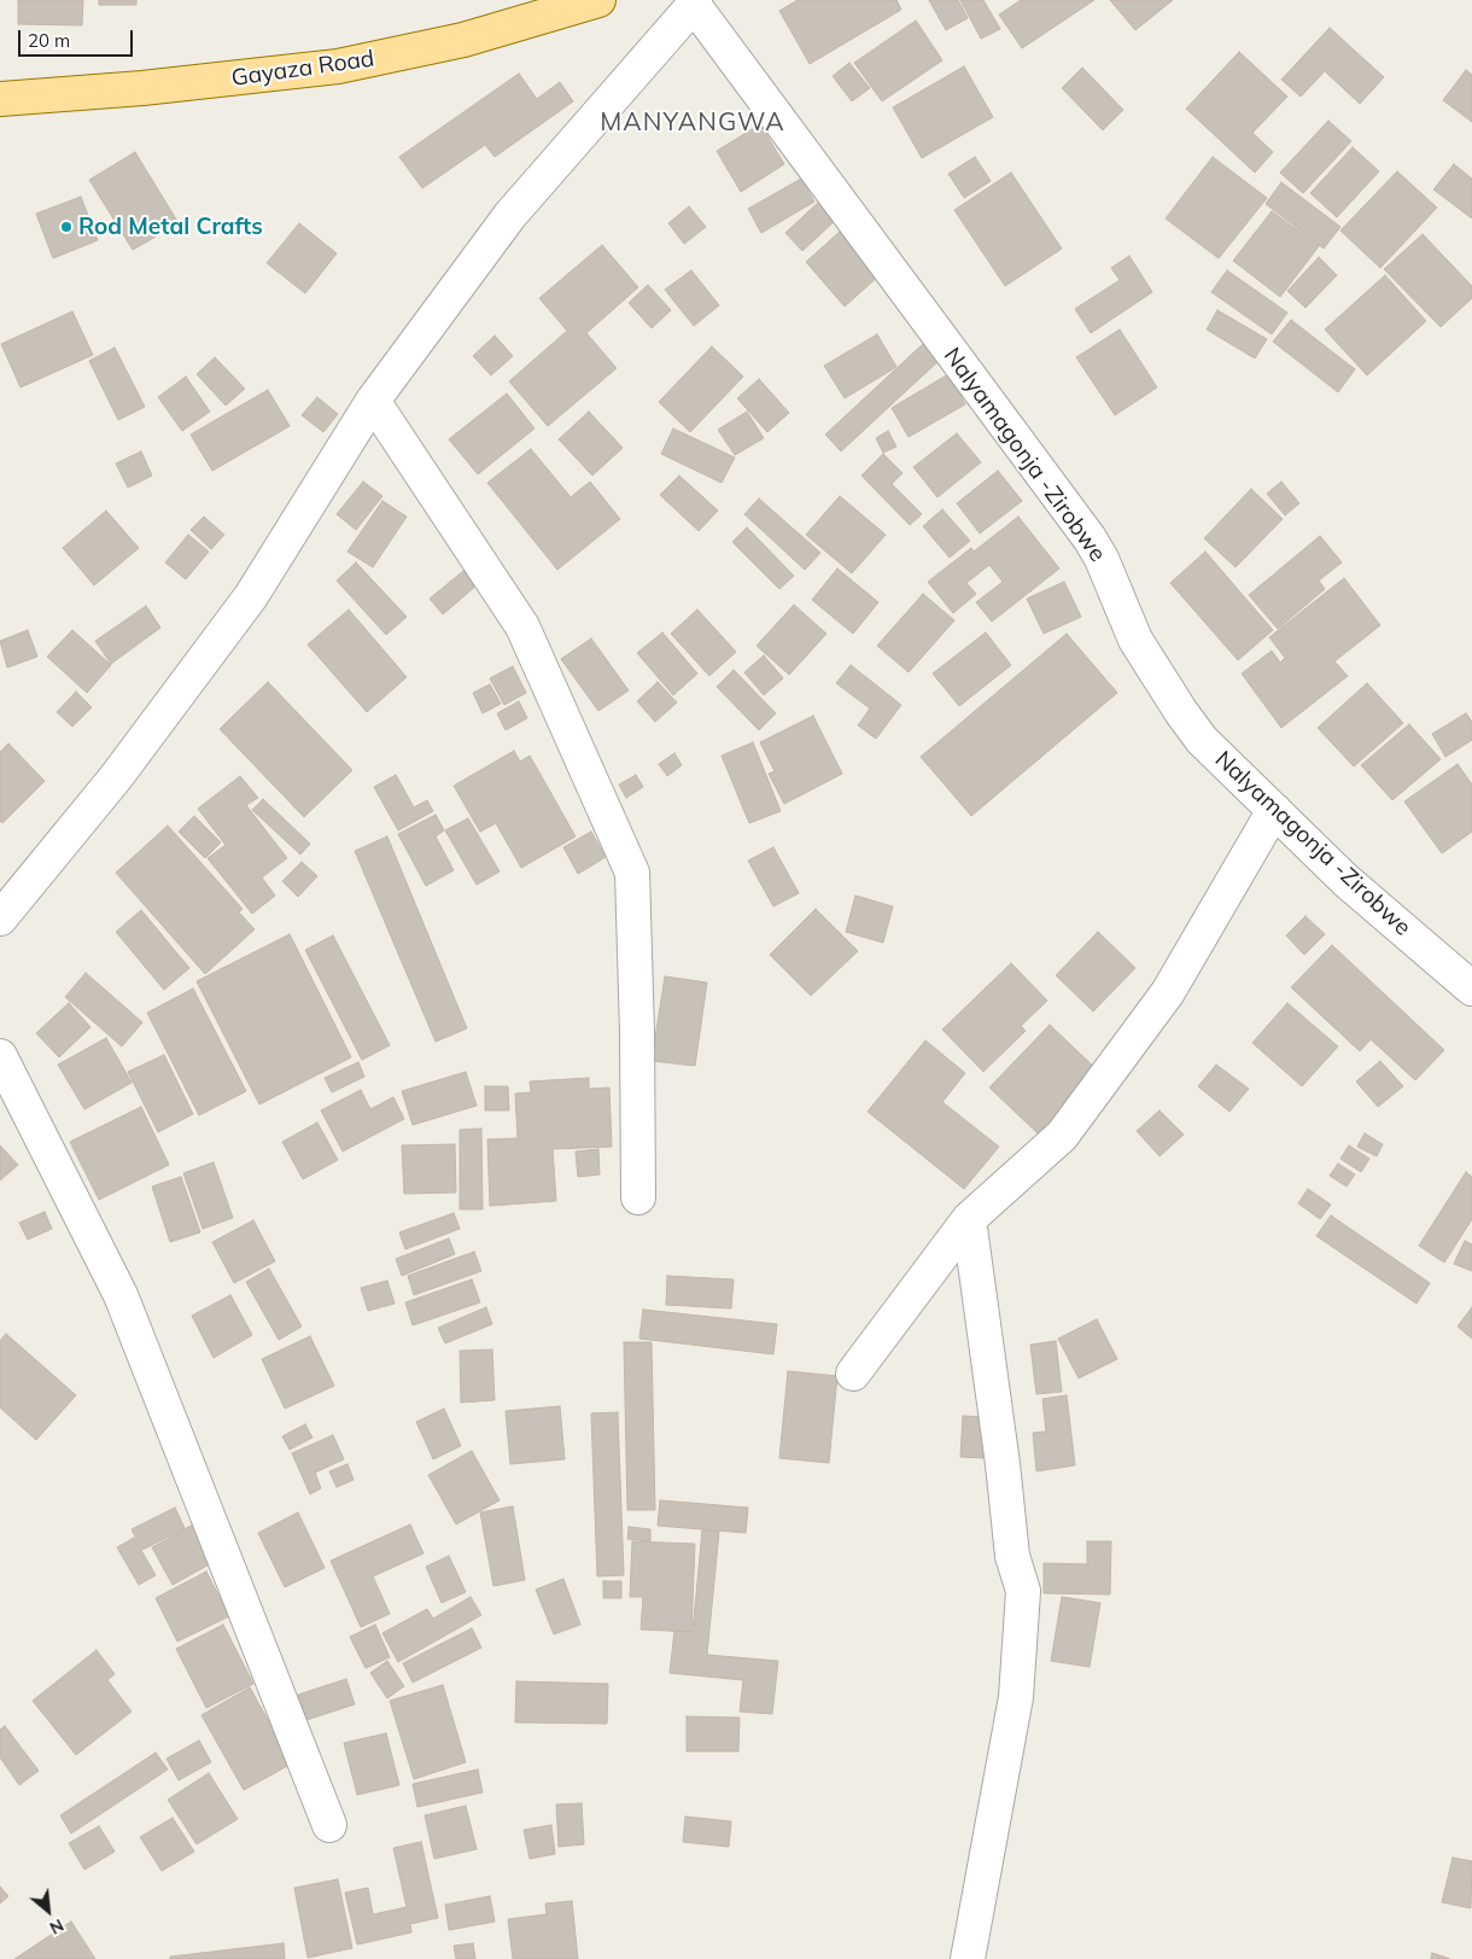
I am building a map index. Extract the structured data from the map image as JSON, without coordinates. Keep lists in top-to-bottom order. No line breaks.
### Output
{"streets":{"main road":["Gayaza Road"],"street":["Nalyamagonja -Zirobwe"]},"districts":["MANYANGWA"],"places":["Rod Metal Crafts"],"scale_bar":"20 m","north":"bottom right"}
